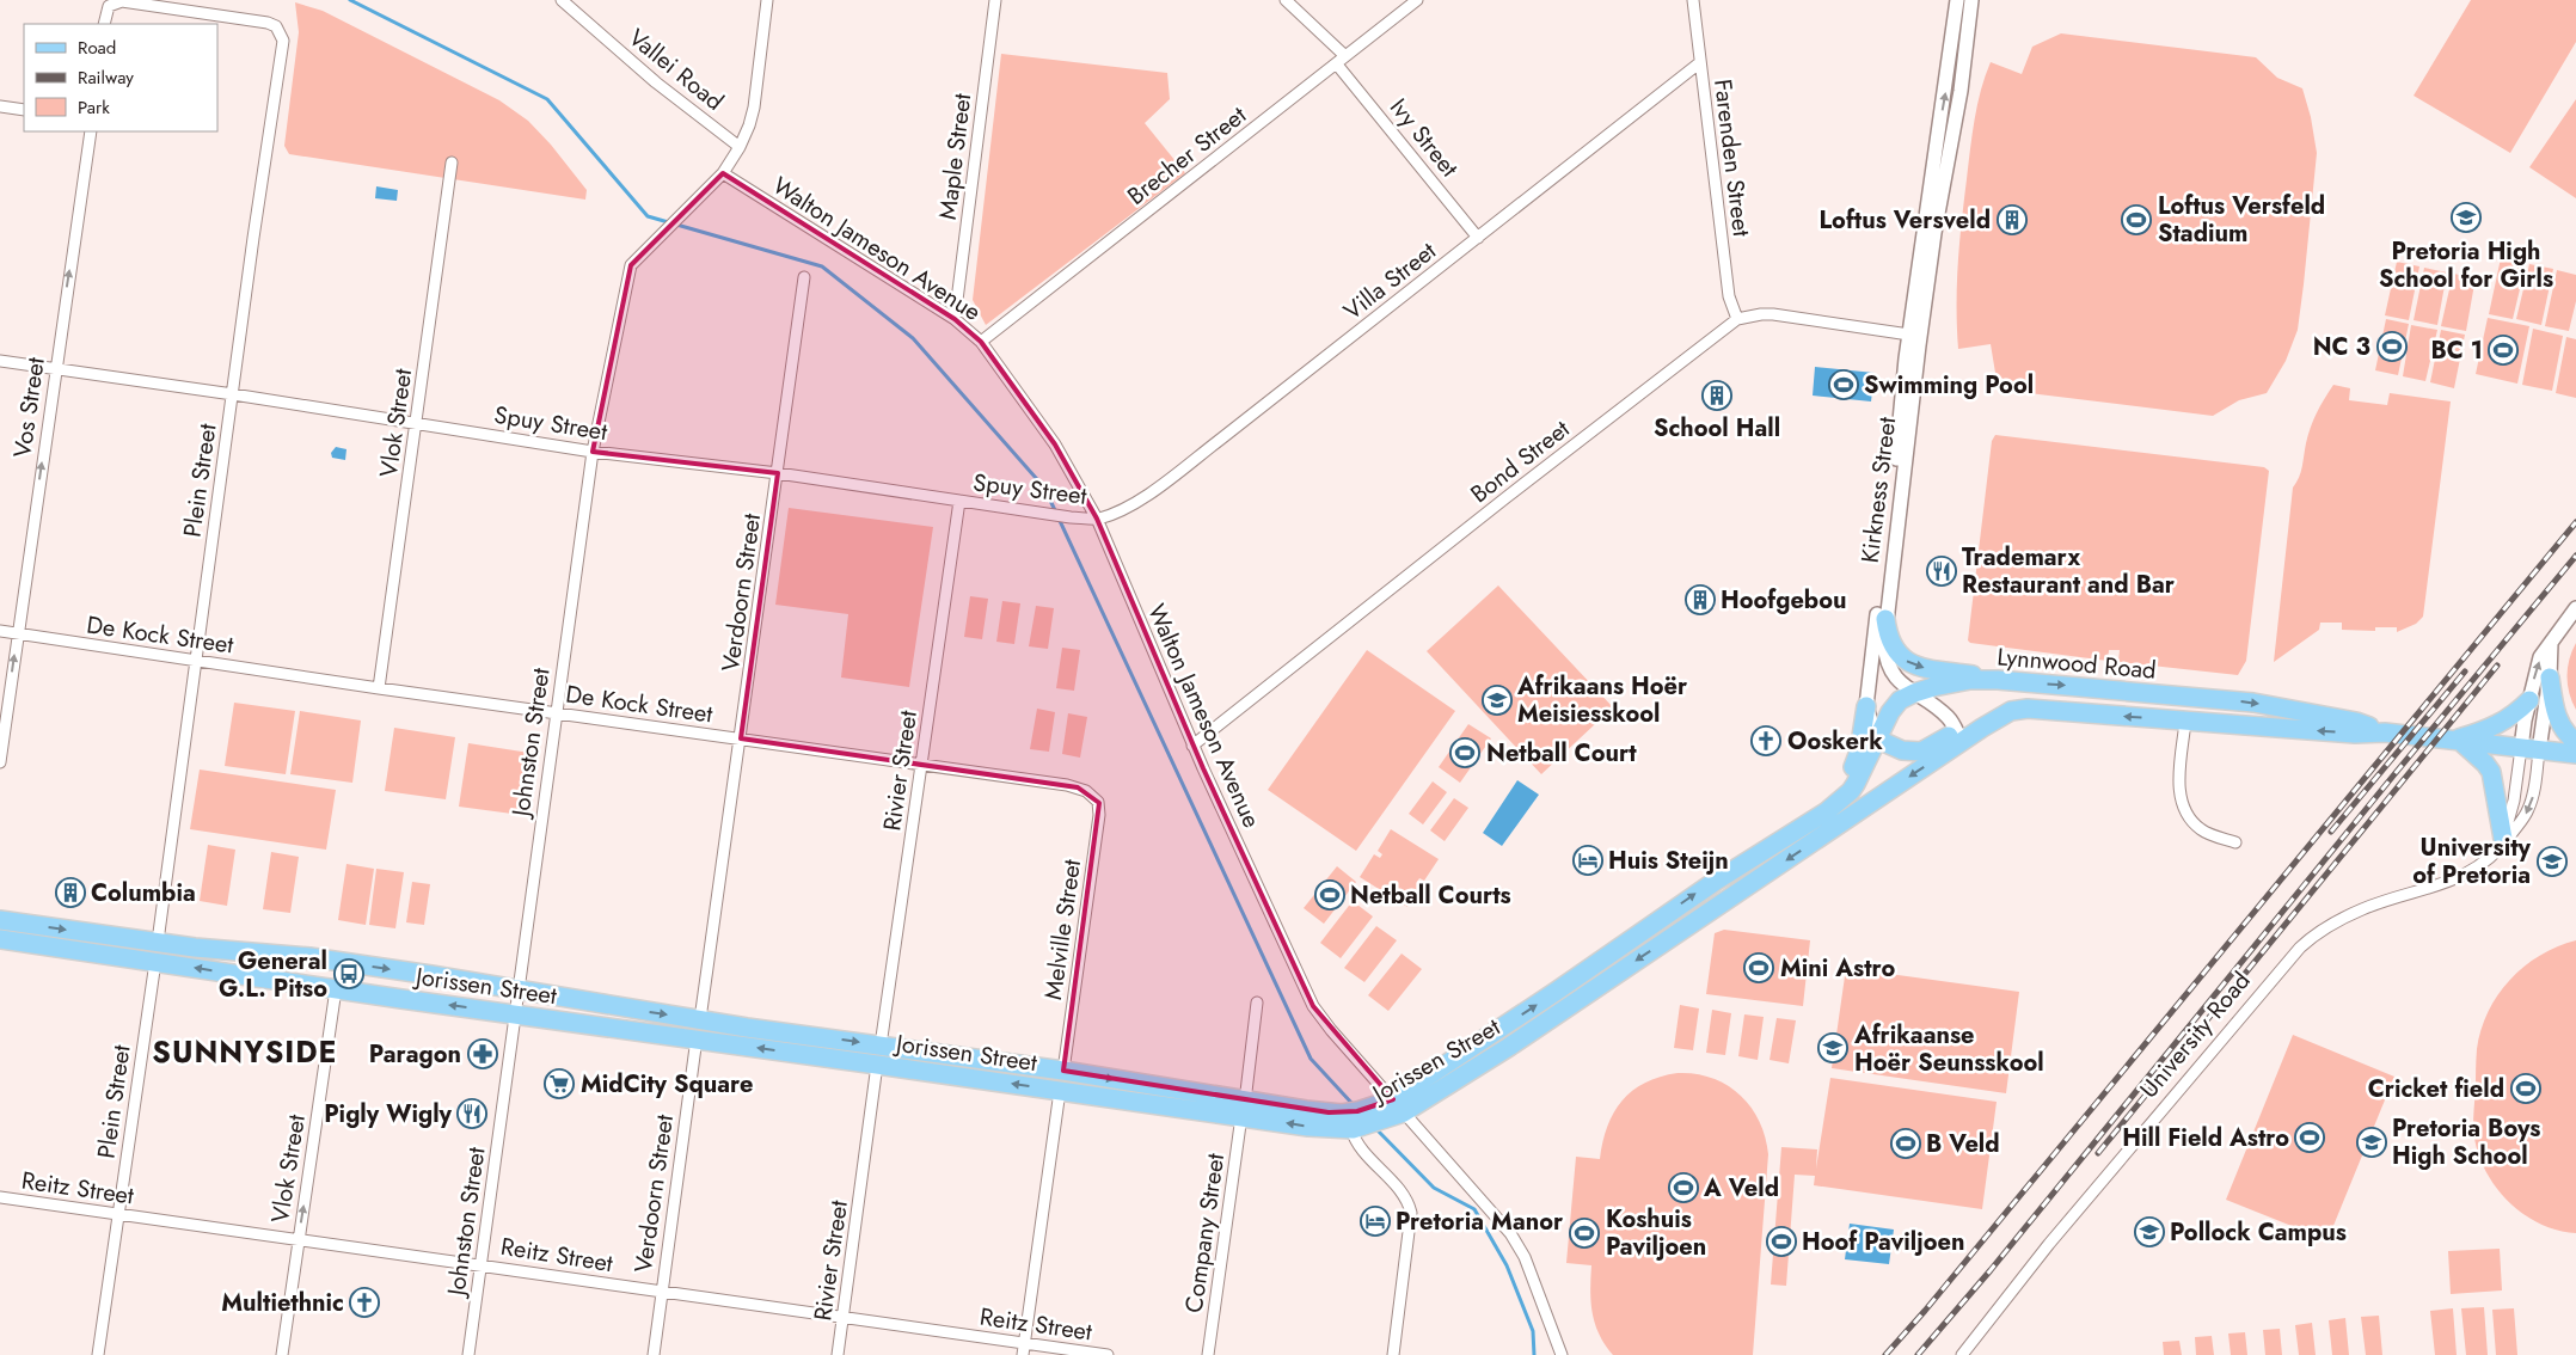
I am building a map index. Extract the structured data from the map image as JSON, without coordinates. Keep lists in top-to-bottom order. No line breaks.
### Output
{"streets":{"main road":["Lynnwood Road","Jorissen Street"],"street":["Vallei Road","Ivy Street","Brecher Street","Maple Street","Farenden Street","Walton Jameson Avenue","Villa Street","Vos Street","Vlok Street","Spuy Street","Bond Street","Plein Street","Kirkness Street","Verdoorn Street","De Kock Street","Johnston Street","Rivier Street","Melville Street","University Road","Reitz Street","Company Street"]},"crossings":[["Vallei Road","Johnston Street"],["Ivy Street","Brecher Street"],["Ivy Street","Villa Street"],["Brecher Street","Walton Jameson Avenue"],["Maple Street","Walton Jameson Avenue"],["Farenden Street","Villa Street"],["Farenden Street","Bond Street"],["Walton Jameson Avenue","Villa Street"],["Walton Jameson Avenue","Spuy Street"],["Walton Jameson Avenue","Bond Street"],["Walton Jameson Avenue","Johnston Street"],["Walton Jameson Avenue","Jorissen Street"],["Villa Street","Spuy Street"],["Vos Street","Spuy Street"],["Vos Street","De Kock Street"],["Vlok Street","Spuy Street"],["Vlok Street","De Kock Street"],["Vlok Street","Jorissen Street"],["Vlok Street","Reitz Street"],["Spuy Street","Plein Street"],["Spuy Street","Verdoorn Street"],["Spuy Street","Johnston Street"],["Spuy Street","Rivier Street"],["Bond Street","Kirkness Street"],["Plein Street","De Kock Street"],["Plein Street","Jorissen Street"],["Plein Street","Reitz Street"],["Kirkness Street","Lynnwood Road"],["Verdoorn Street","De Kock Street"],["Verdoorn Street","Jorissen Street"],["Verdoorn Street","Reitz Street"],["De Kock Street","Johnston Street"],["De Kock Street","Rivier Street"],["De Kock Street","Melville Street"],["Lynnwood Road","Jorissen Street"],["Lynnwood Road","University Road"],["Johnston Street","Jorissen Street"],["Johnston Street","Reitz Street"],["Rivier Street","Jorissen Street"],["Rivier Street","Reitz Street"],["Melville Street","Jorissen Street"],["Jorissen Street","Company Street"]],"one_way":["Vos Street"],"districts":["SUNNYSIDE"],"places":{"school or university":["Pretoria High School for Girls","Afrikaans Hoër Meisiesskool","University of Pretoria","Afrikaanse Hoër Seunsskool","Pretoria Boys High School","Pollock Campus"],"building":["Loftus Versveld","School Hall","Hoofgebou","Columbia"],"sports":["Loftus Versfeld Stadium","NC 3","BC 1","Swimming Pool","Netball Court","Netball Courts","Mini Astro","Cricket field","Hill Field Astro","B Veld","A Veld","Koshuis Paviljoen","Hoof Paviljoen"],"restaurant":["Trademarx Restaurant and Bar","Pigly Wigly"],"church":["Ooskerk","Multiethnic"],"hotel":["Huis Steijn","Pretoria Manor"],"bus stop":["General G.L. Pitso"],"pharmacy":["Paragon"],"supermarket":["MidCity Square"]},"legend":["Road","Railway","Park"]}
